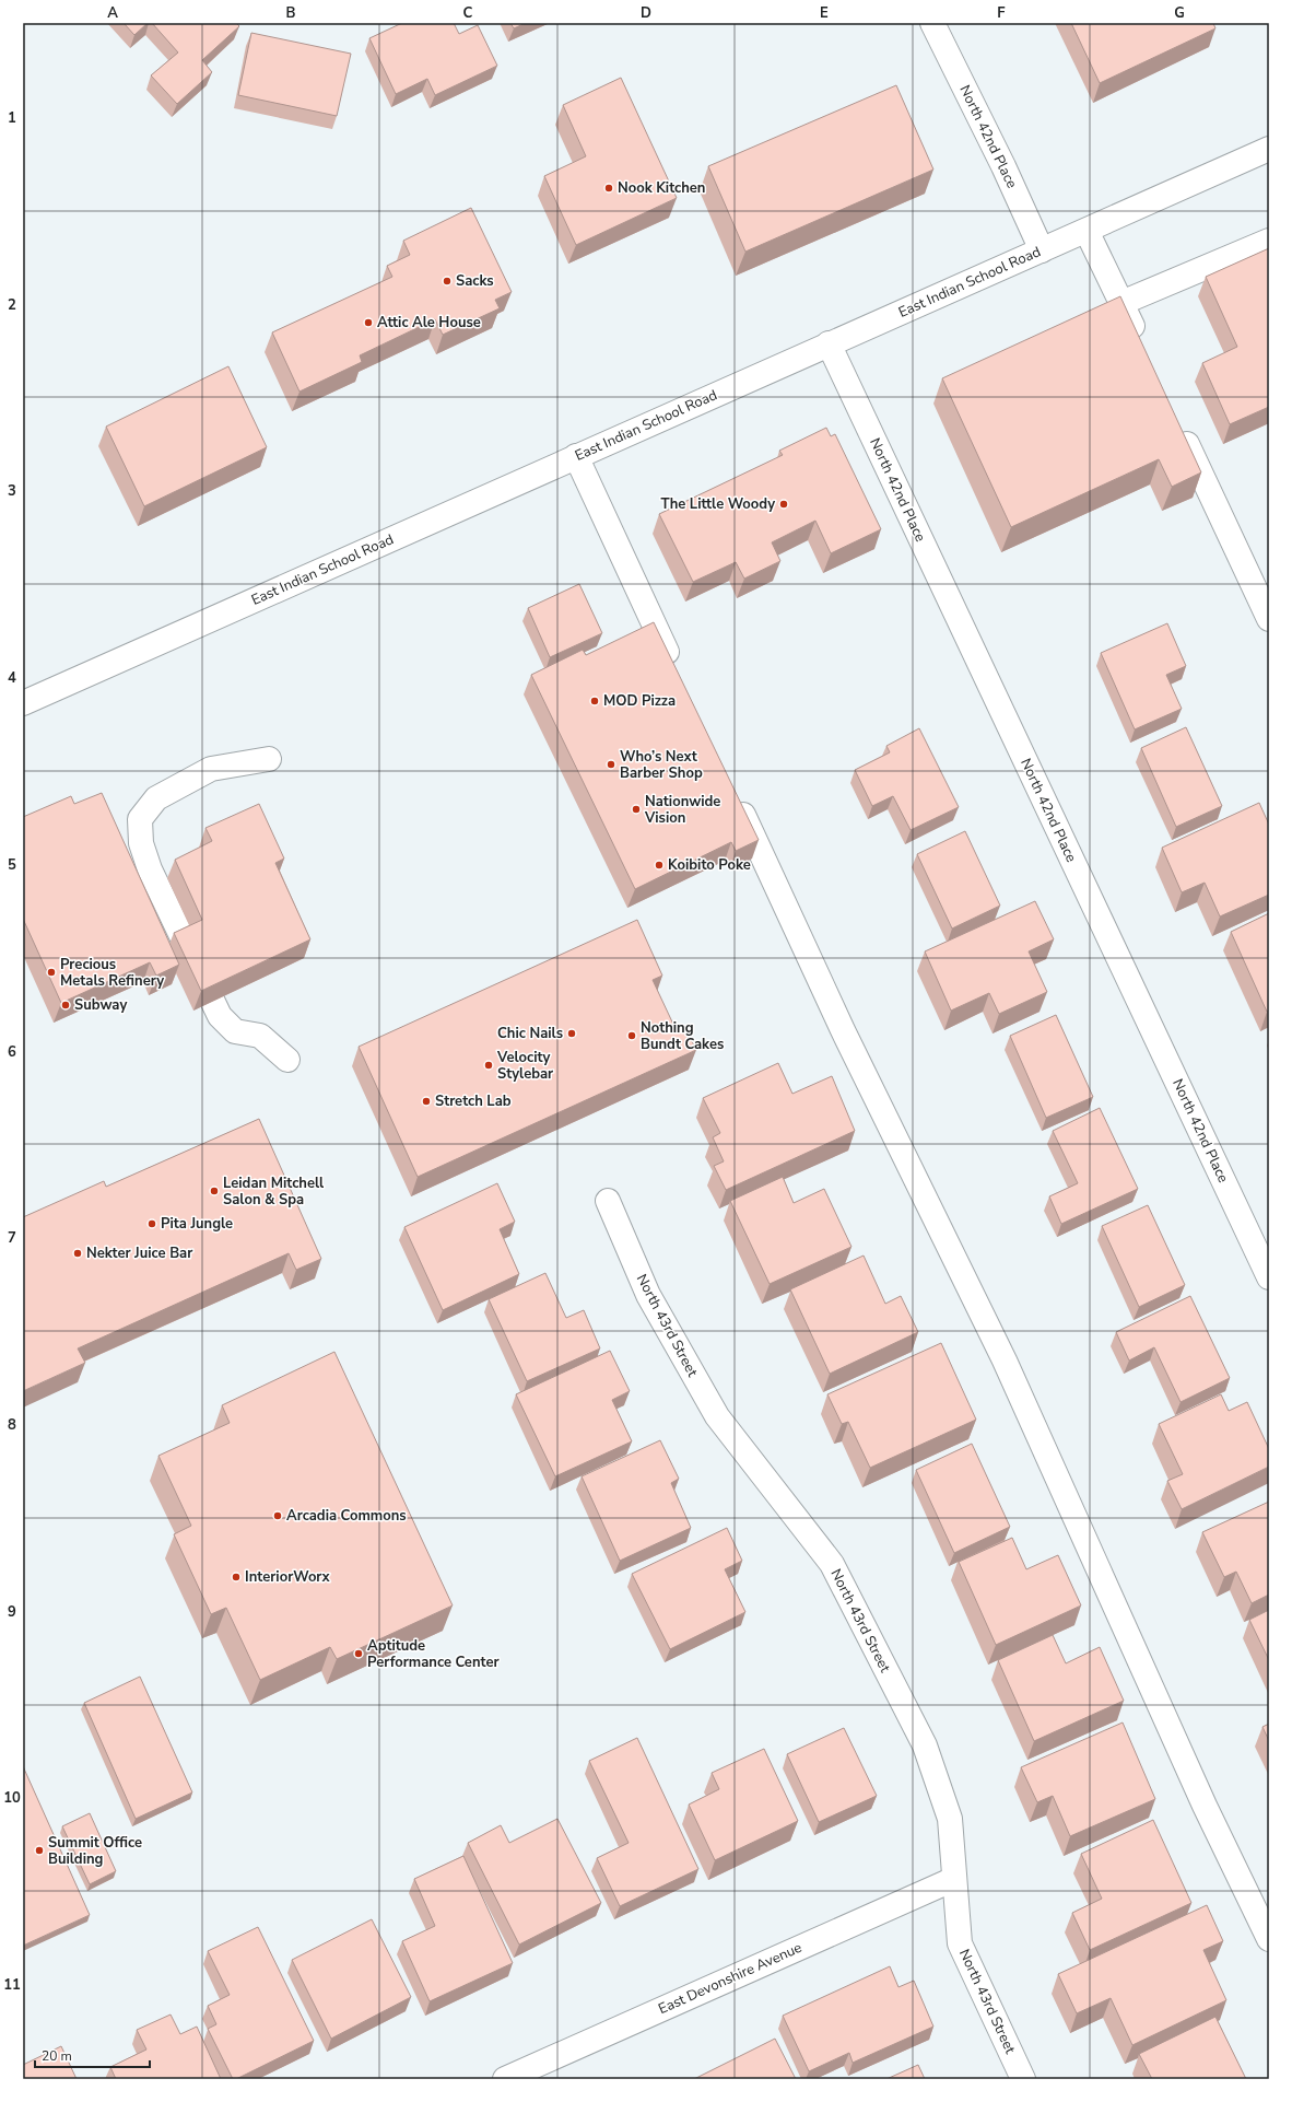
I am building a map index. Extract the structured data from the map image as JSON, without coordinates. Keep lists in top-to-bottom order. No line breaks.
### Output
{"streets":{"street":["North 42nd Place","East Indian School Road","North 43rd Street","East Devonshire Avenue"]},"crossings":[["North 42nd Place","East Indian School Road"],["North 43rd Street","East Devonshire Avenue"]],"places":["Nook Kitchen","Sacks","Attic Ale House","The Little Woody","MOD Pizza","Who’s Next Barber Shop","Nationwide Vision","Koibito Poke","Precious Metals Refinery","Subway","Chic Nails","Nothing Bundt Cakes","Velocity Stylebar","Stretch Lab","Leidan Mitchell Salon & Spa","Pita Jungle","Nekter Juice Bar","Arcadia Commons","InteriorWorx","Aptitude Performance Center","Summit Office Building"],"scale_bar":"20 m","grid":{"columns":["A","B","C","D","E","F","G"],"rows":["1","2","3","4","5","6","7","8","9","10","11"]}}
